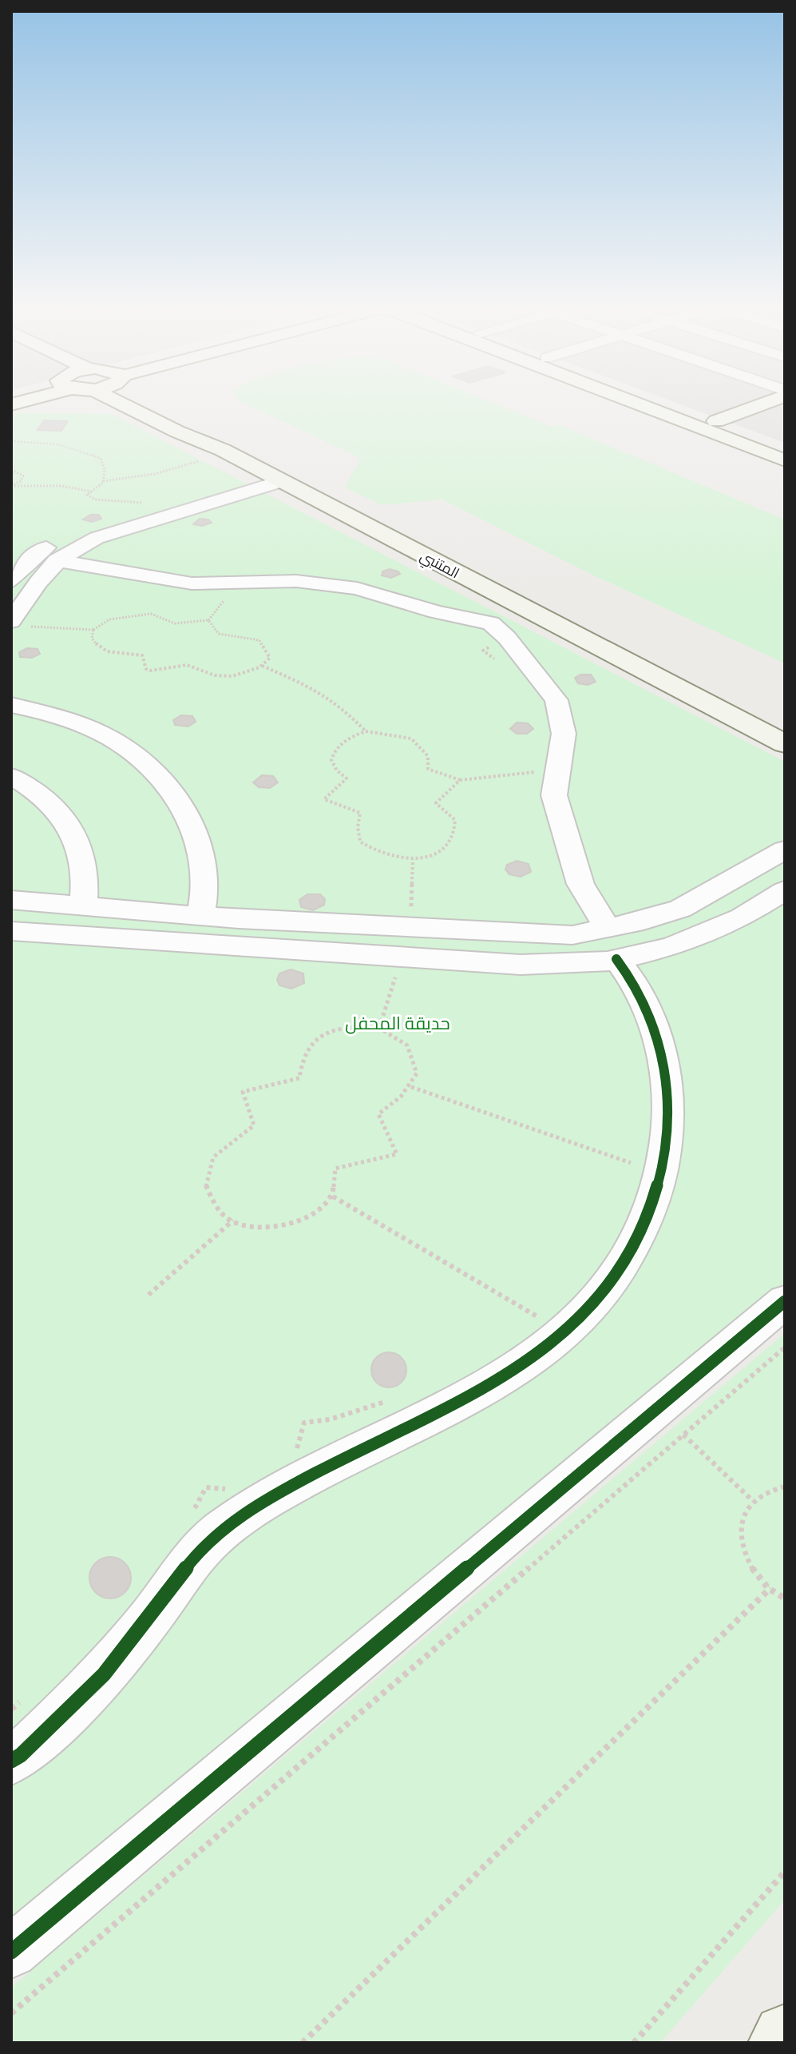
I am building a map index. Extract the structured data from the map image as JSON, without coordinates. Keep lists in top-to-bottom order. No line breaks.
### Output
{"streets":{"street":["المتنبي"]},"parks":["حديقة المحفل"]}
